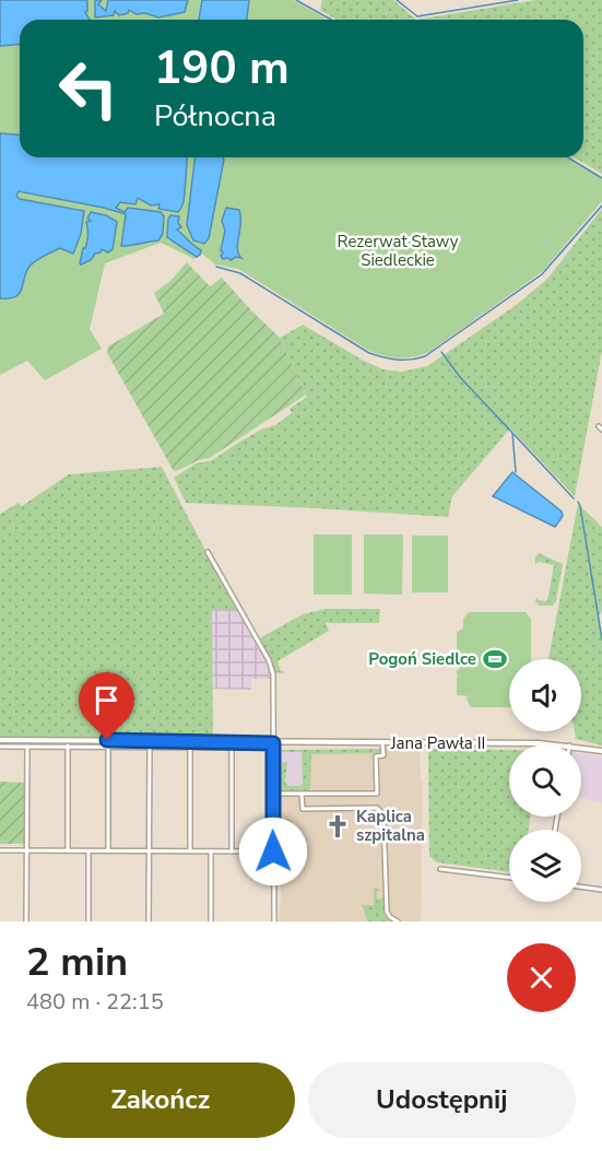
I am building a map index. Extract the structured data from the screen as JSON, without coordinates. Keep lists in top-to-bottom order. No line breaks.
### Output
{"streets":{"main road":["Jana Pawła II"]},"parks":["Rezerwat Stawy Siedleckie"],"places":{"sports":["Pogoń Siedlce"],"church":["Kaplica szpitalna"]},"page":{"turn":["190 m","Północna"],"heading":["2 min","480 m · 22:15"],"buttons":["Zakończ","Udostępnij"]}}
